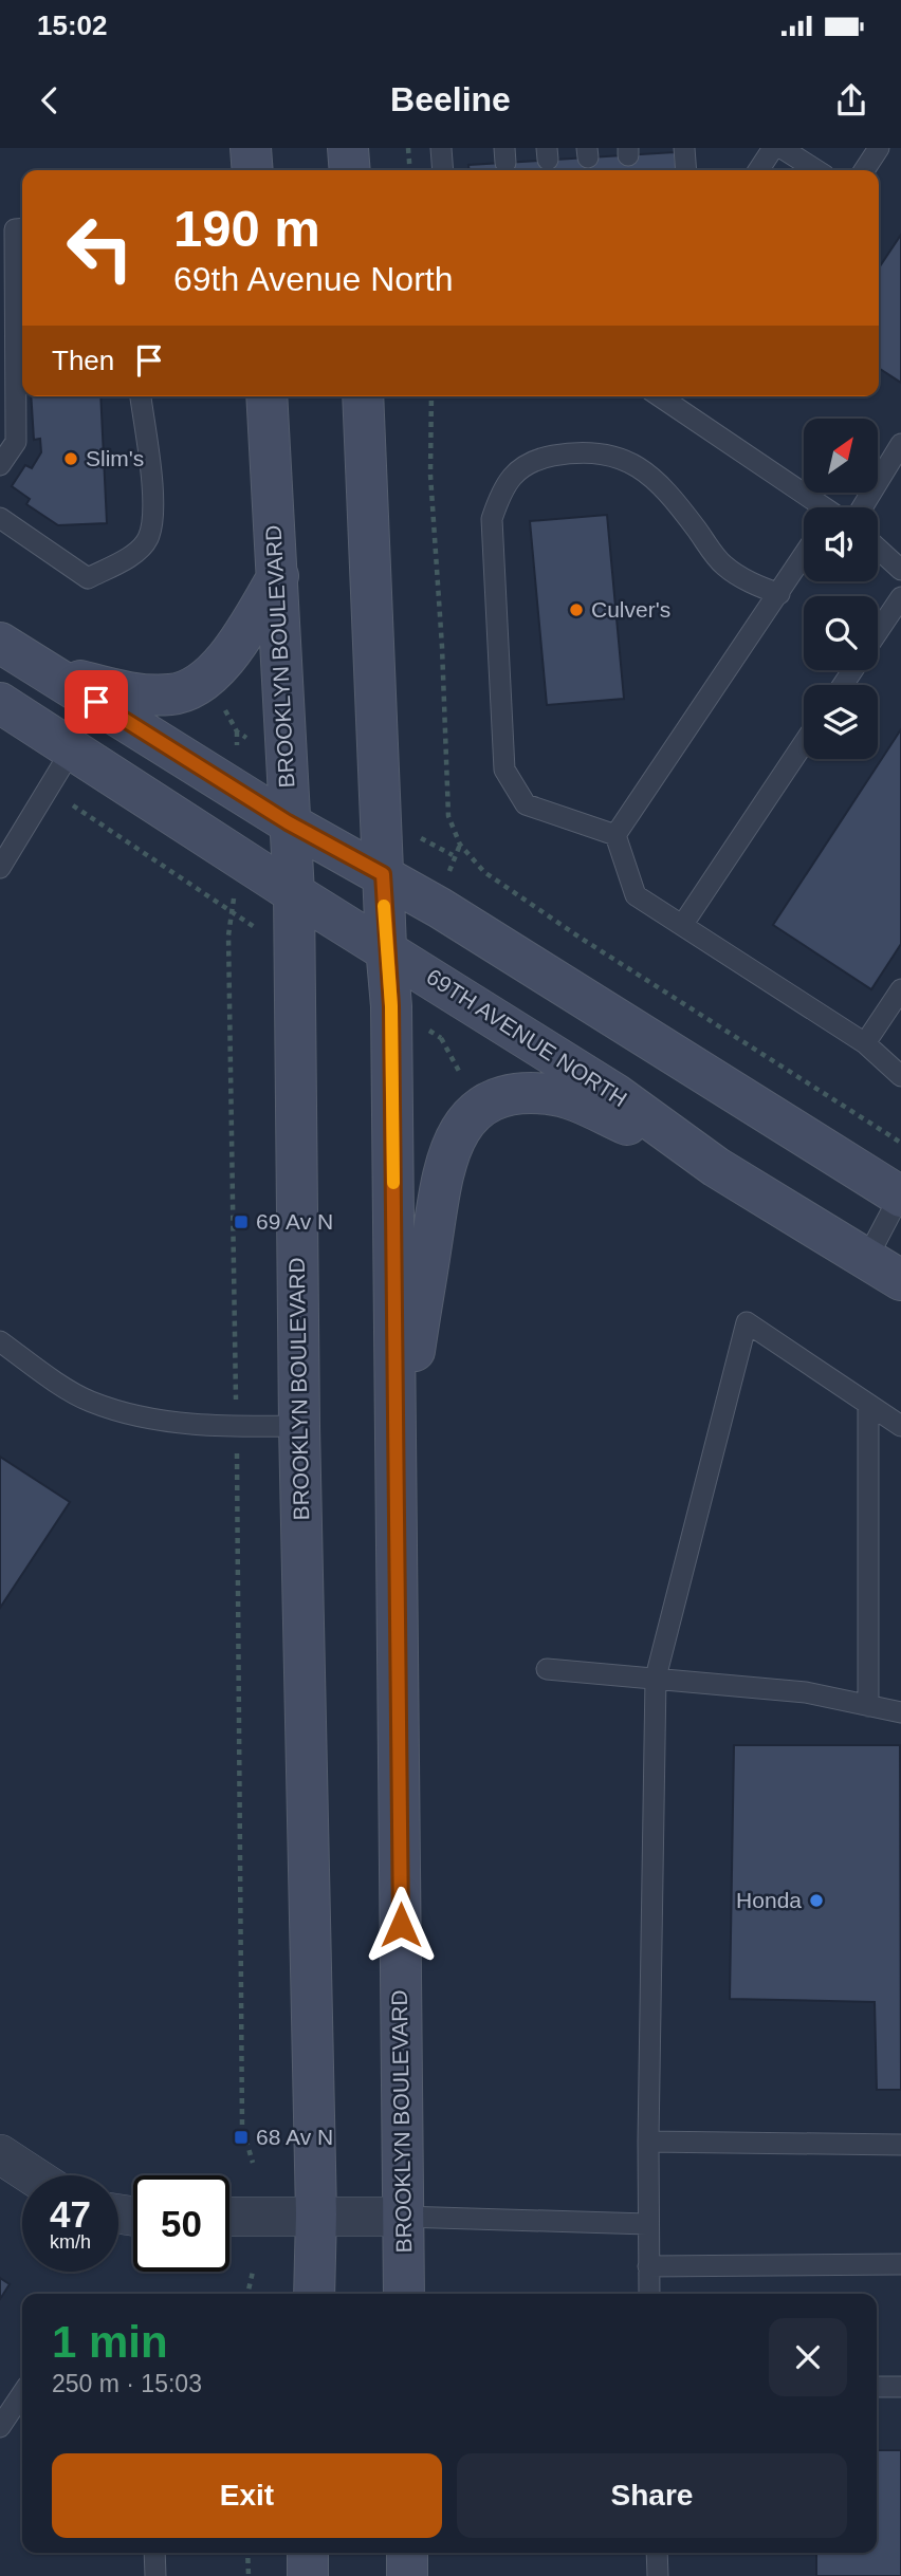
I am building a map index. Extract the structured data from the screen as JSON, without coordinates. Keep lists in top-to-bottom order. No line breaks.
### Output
{"streets":{"main road":["BROOKLYN BOULEVARD","69TH AVENUE NORTH"]},"crossings":[["BROOKLYN BOULEVARD","69TH AVENUE NORTH"]],"places":{"other":["Slim's","Culver's","Honda"],"transit":["69 Av N","68 Av N"]},"north":"top right","page":{"status":"15:02","header":"Beeline","turn":["190 m","69th Avenue North"],"then":"Then","speed":"47 km/h","limit":"50","heading":["1 min","250 m · 15:03"],"buttons":["Exit","Share"]}}
